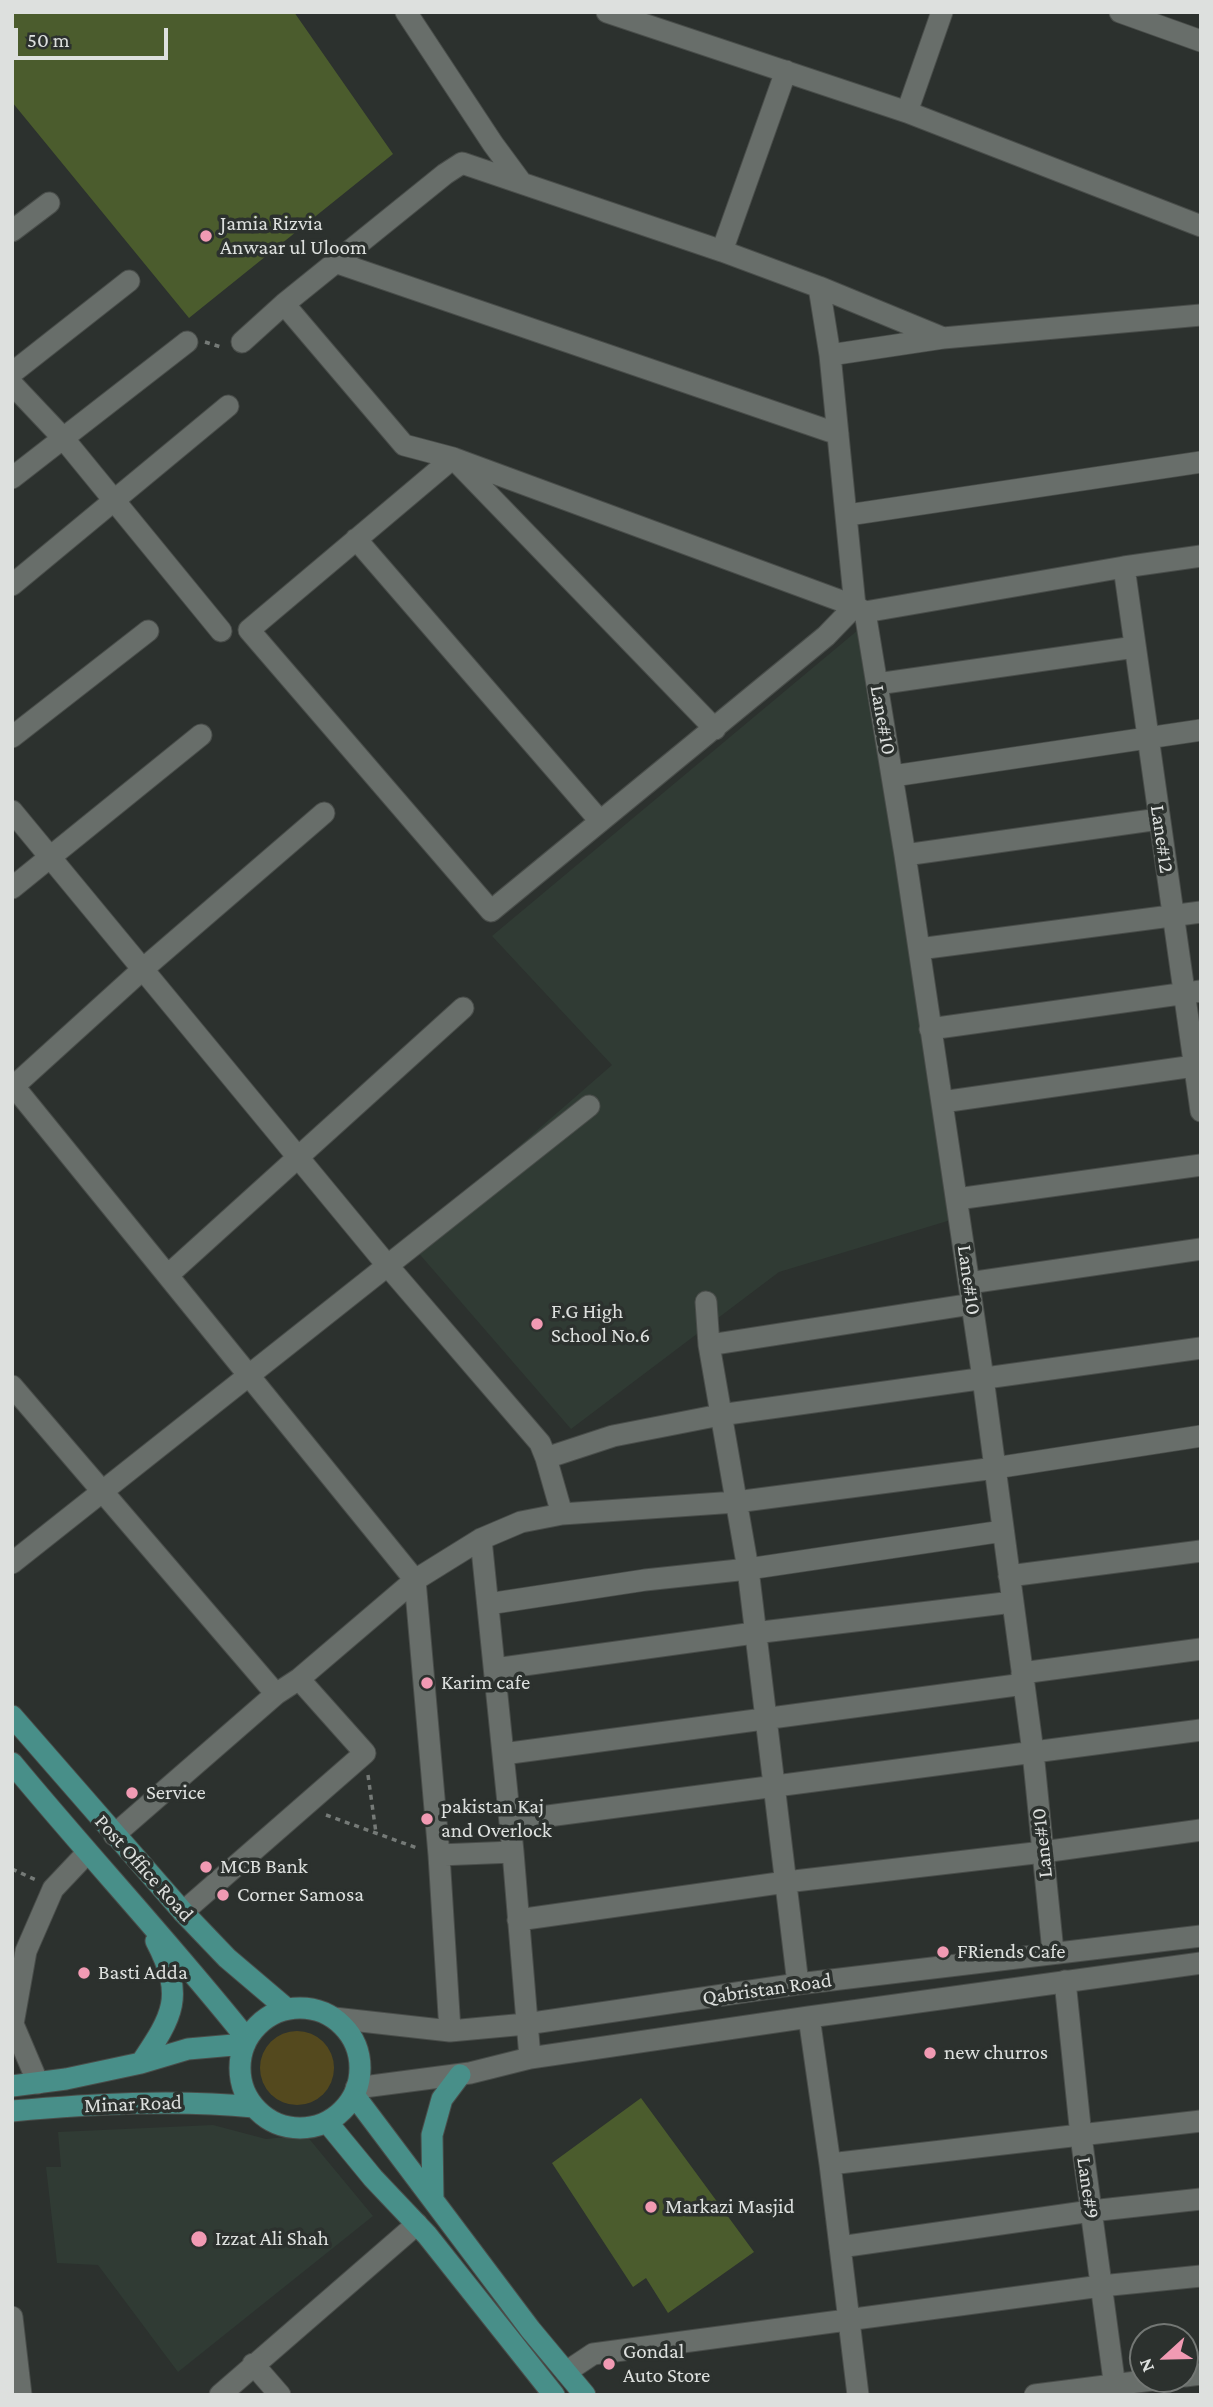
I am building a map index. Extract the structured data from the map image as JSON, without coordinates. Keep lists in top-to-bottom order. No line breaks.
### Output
{"streets":{"main road":["Post Office Road","Minar Road"],"street":["Lane#10","Lane#12","Qabristan Road","Lane#9"]},"crossings":[["Lane#10","Qabristan Road"],["Post Office Road","Qabristan Road"],["Post Office Road","Minar Road"],["Qabristan Road","Minar Road"],["Qabristan Road","Lane#9"]],"places":["Jamia Rizvia Anwaar ul Uloom","F.G High School No.6","Karim cafe","Service","pakistan Kaj and Overlock","MCB Bank","Corner Samosa","FRiends Cafe","Basti Adda","new churros","Markazi Masjid","Izzat Ali Shah","Gondal Auto Store"],"scale_bar":"50 m","north":"left"}
